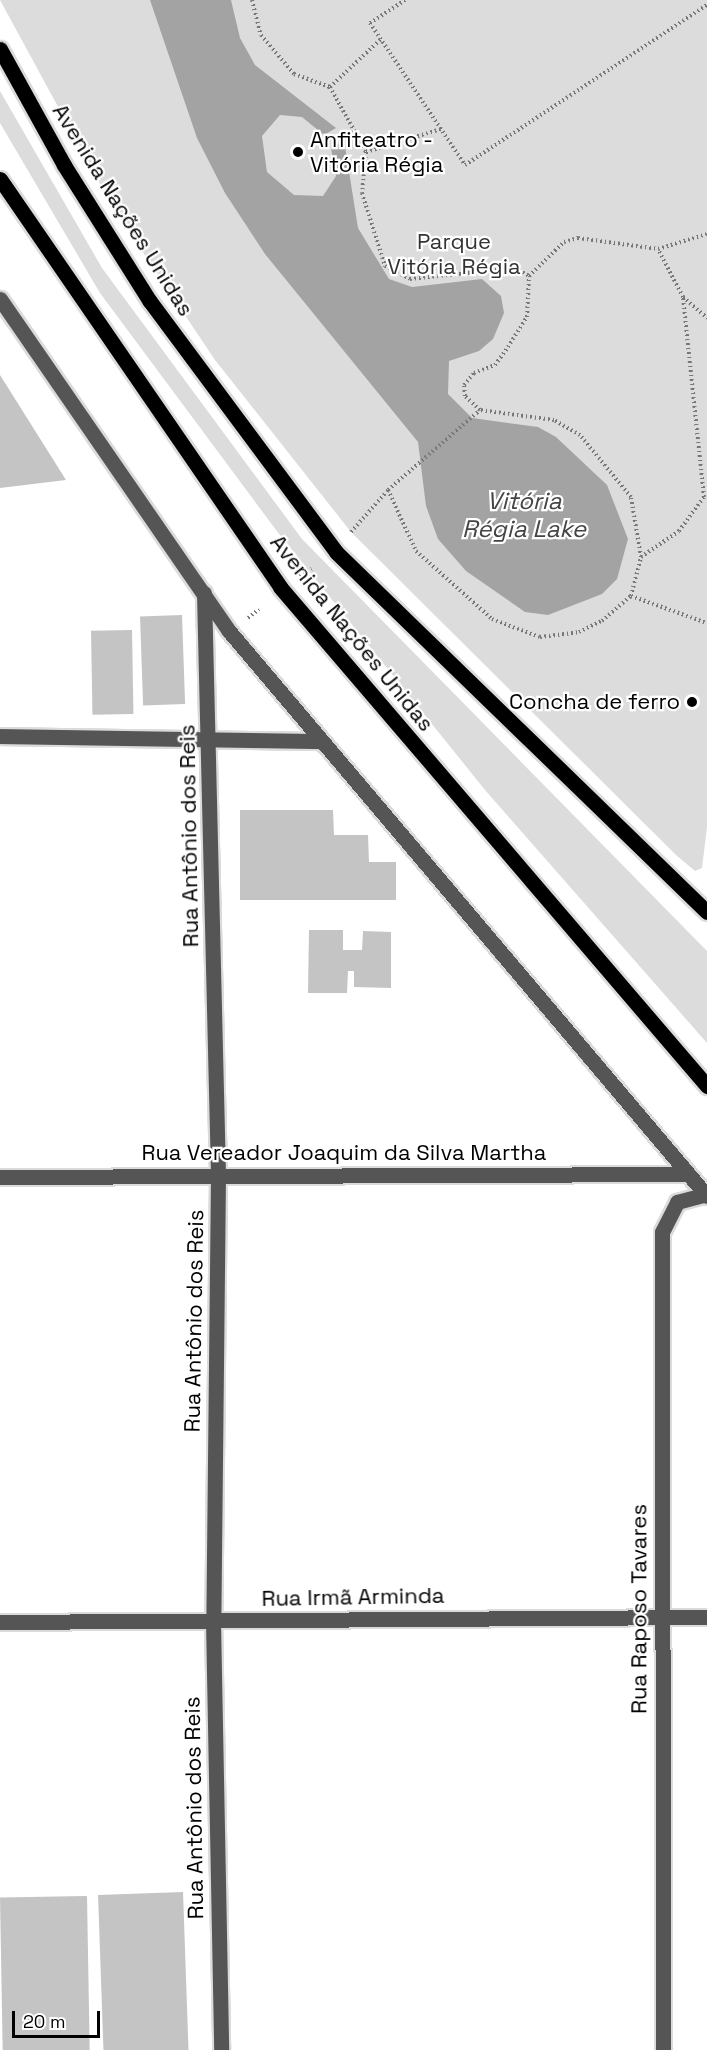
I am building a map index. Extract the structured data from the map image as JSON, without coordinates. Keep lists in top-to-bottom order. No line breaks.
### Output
{"streets":{"main road":["Avenida Nações Unidas"],"street":["Rua Antônio dos Reis","Rua Vereador Joaquim da Silva Martha","Rua Irmã Arminda","Rua Raposo Tavares"]},"crossings":[["Rua Antônio dos Reis","Rua Vereador Joaquim da Silva Martha"],["Rua Antônio dos Reis","Rua Irmã Arminda"],["Rua Irmã Arminda","Rua Raposo Tavares"]],"water":["Vitória Régia Lake"],"parks":["Parque Vitória Régia"],"places":["Anfiteatro - Vitória Régia","Concha de ferro"],"scale_bar":"20 m"}
